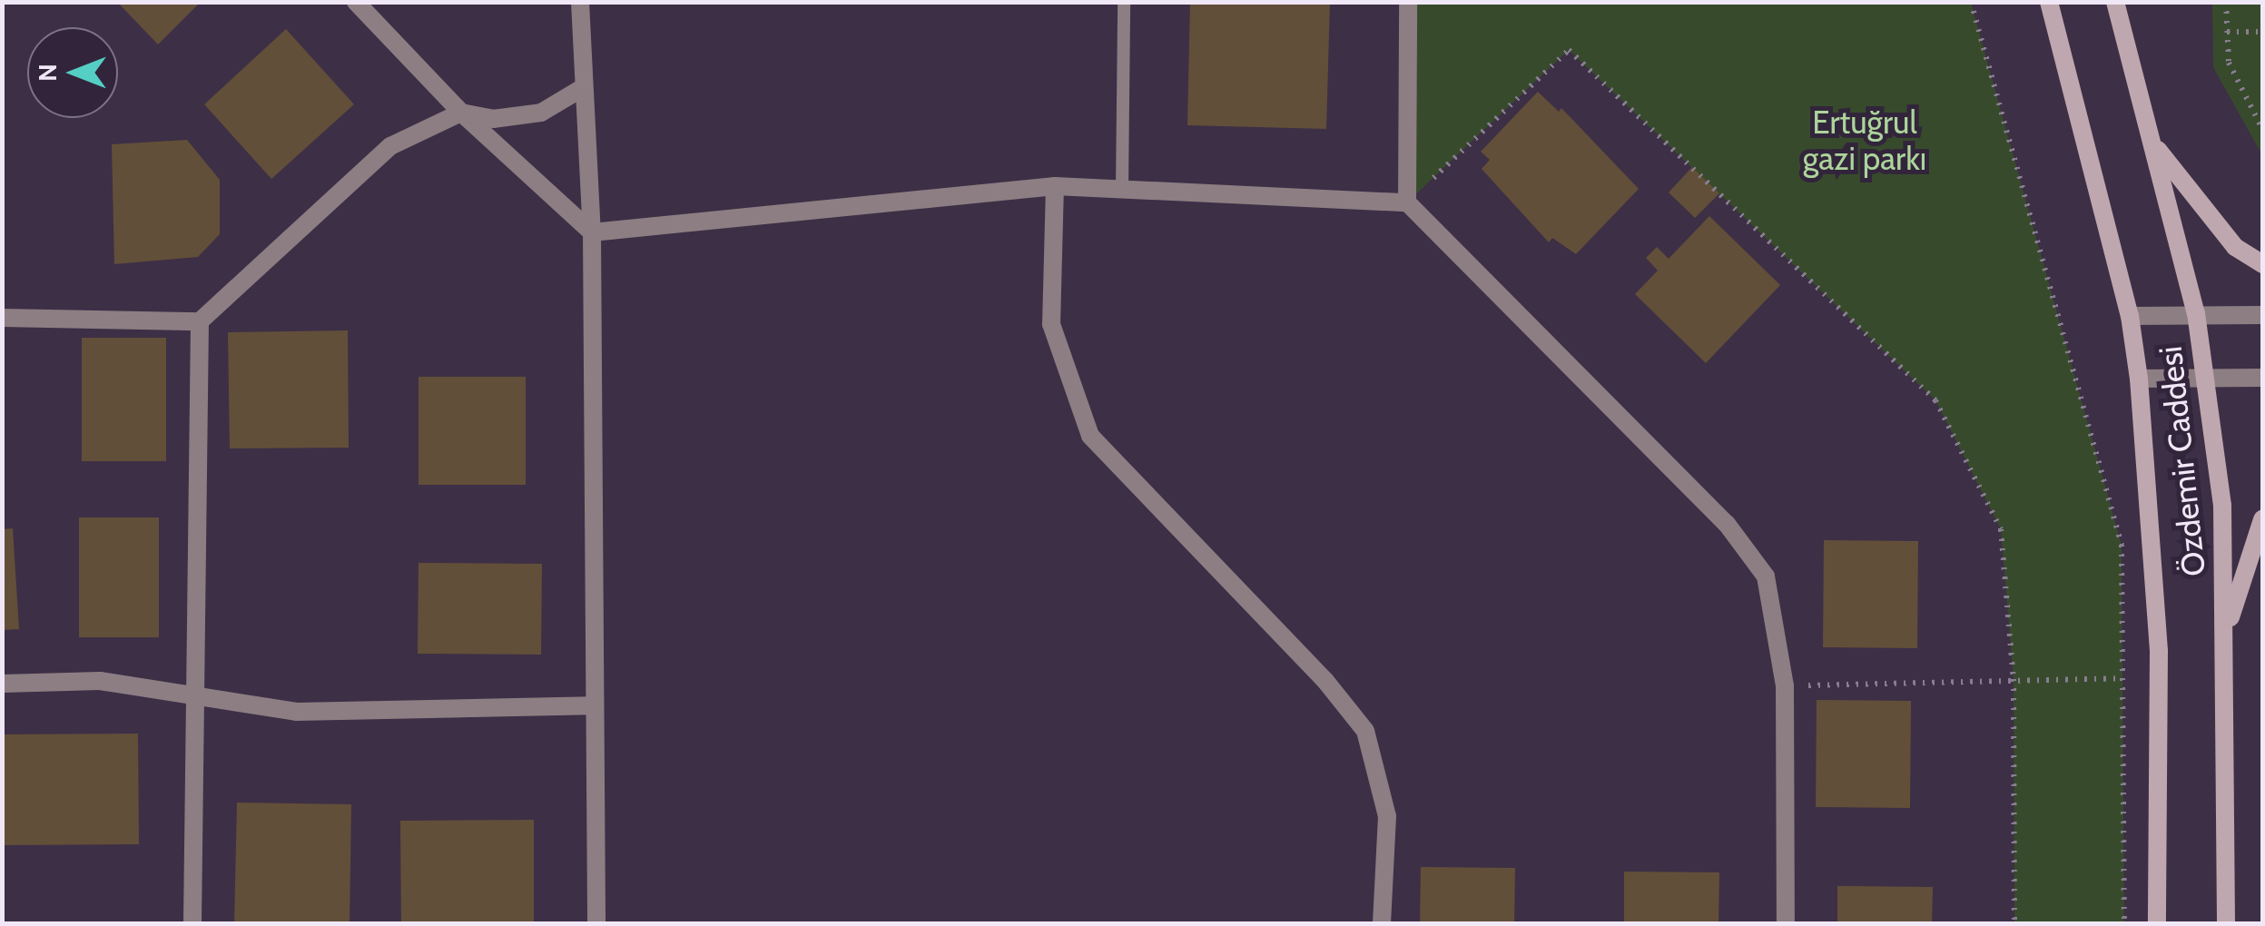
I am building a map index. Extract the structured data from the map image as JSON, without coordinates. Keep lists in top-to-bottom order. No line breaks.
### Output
{"streets":{"main road":["Özdemir Caddesi"]},"parks":["Ertuğrul gazi parkı"],"north":"left"}
